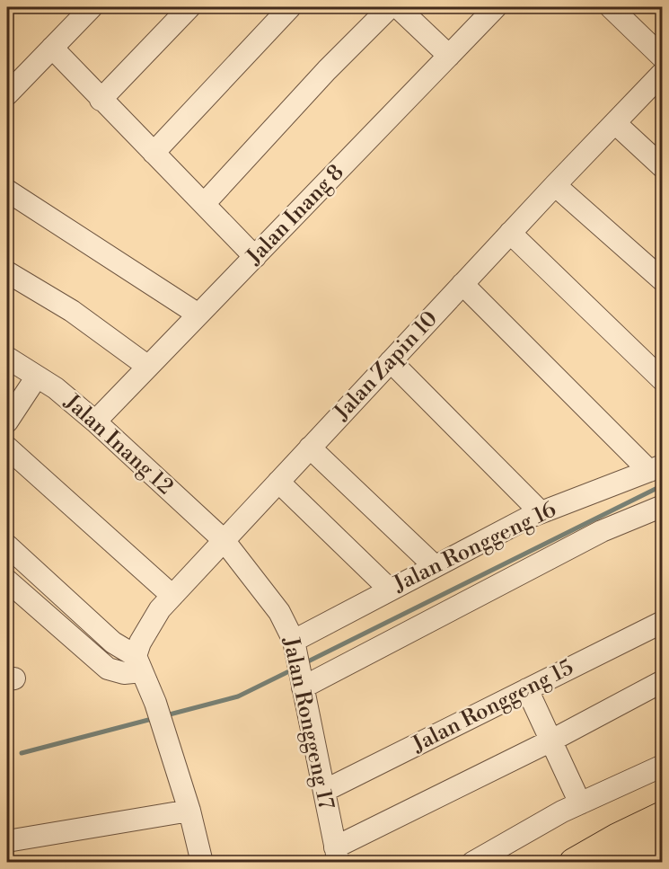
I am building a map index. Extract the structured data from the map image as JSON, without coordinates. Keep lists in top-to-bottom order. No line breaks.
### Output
{"streets":{"street":["Jalan Inang 8","Jalan Zapin 10","Jalan Inang 12","Jalan Ronggeng 16","Jalan Ronggeng 15","Jalan Ronggeng 17"]},"crossings":[["Jalan Inang 8","Jalan Inang 12"],["Jalan Zapin 10","Jalan Inang 12"],["Jalan Zapin 10","Jalan Ronggeng 17"],["Jalan Inang 12","Jalan Ronggeng 17"],["Jalan Ronggeng 16","Jalan Ronggeng 17"],["Jalan Ronggeng 15","Jalan Ronggeng 17"]]}
